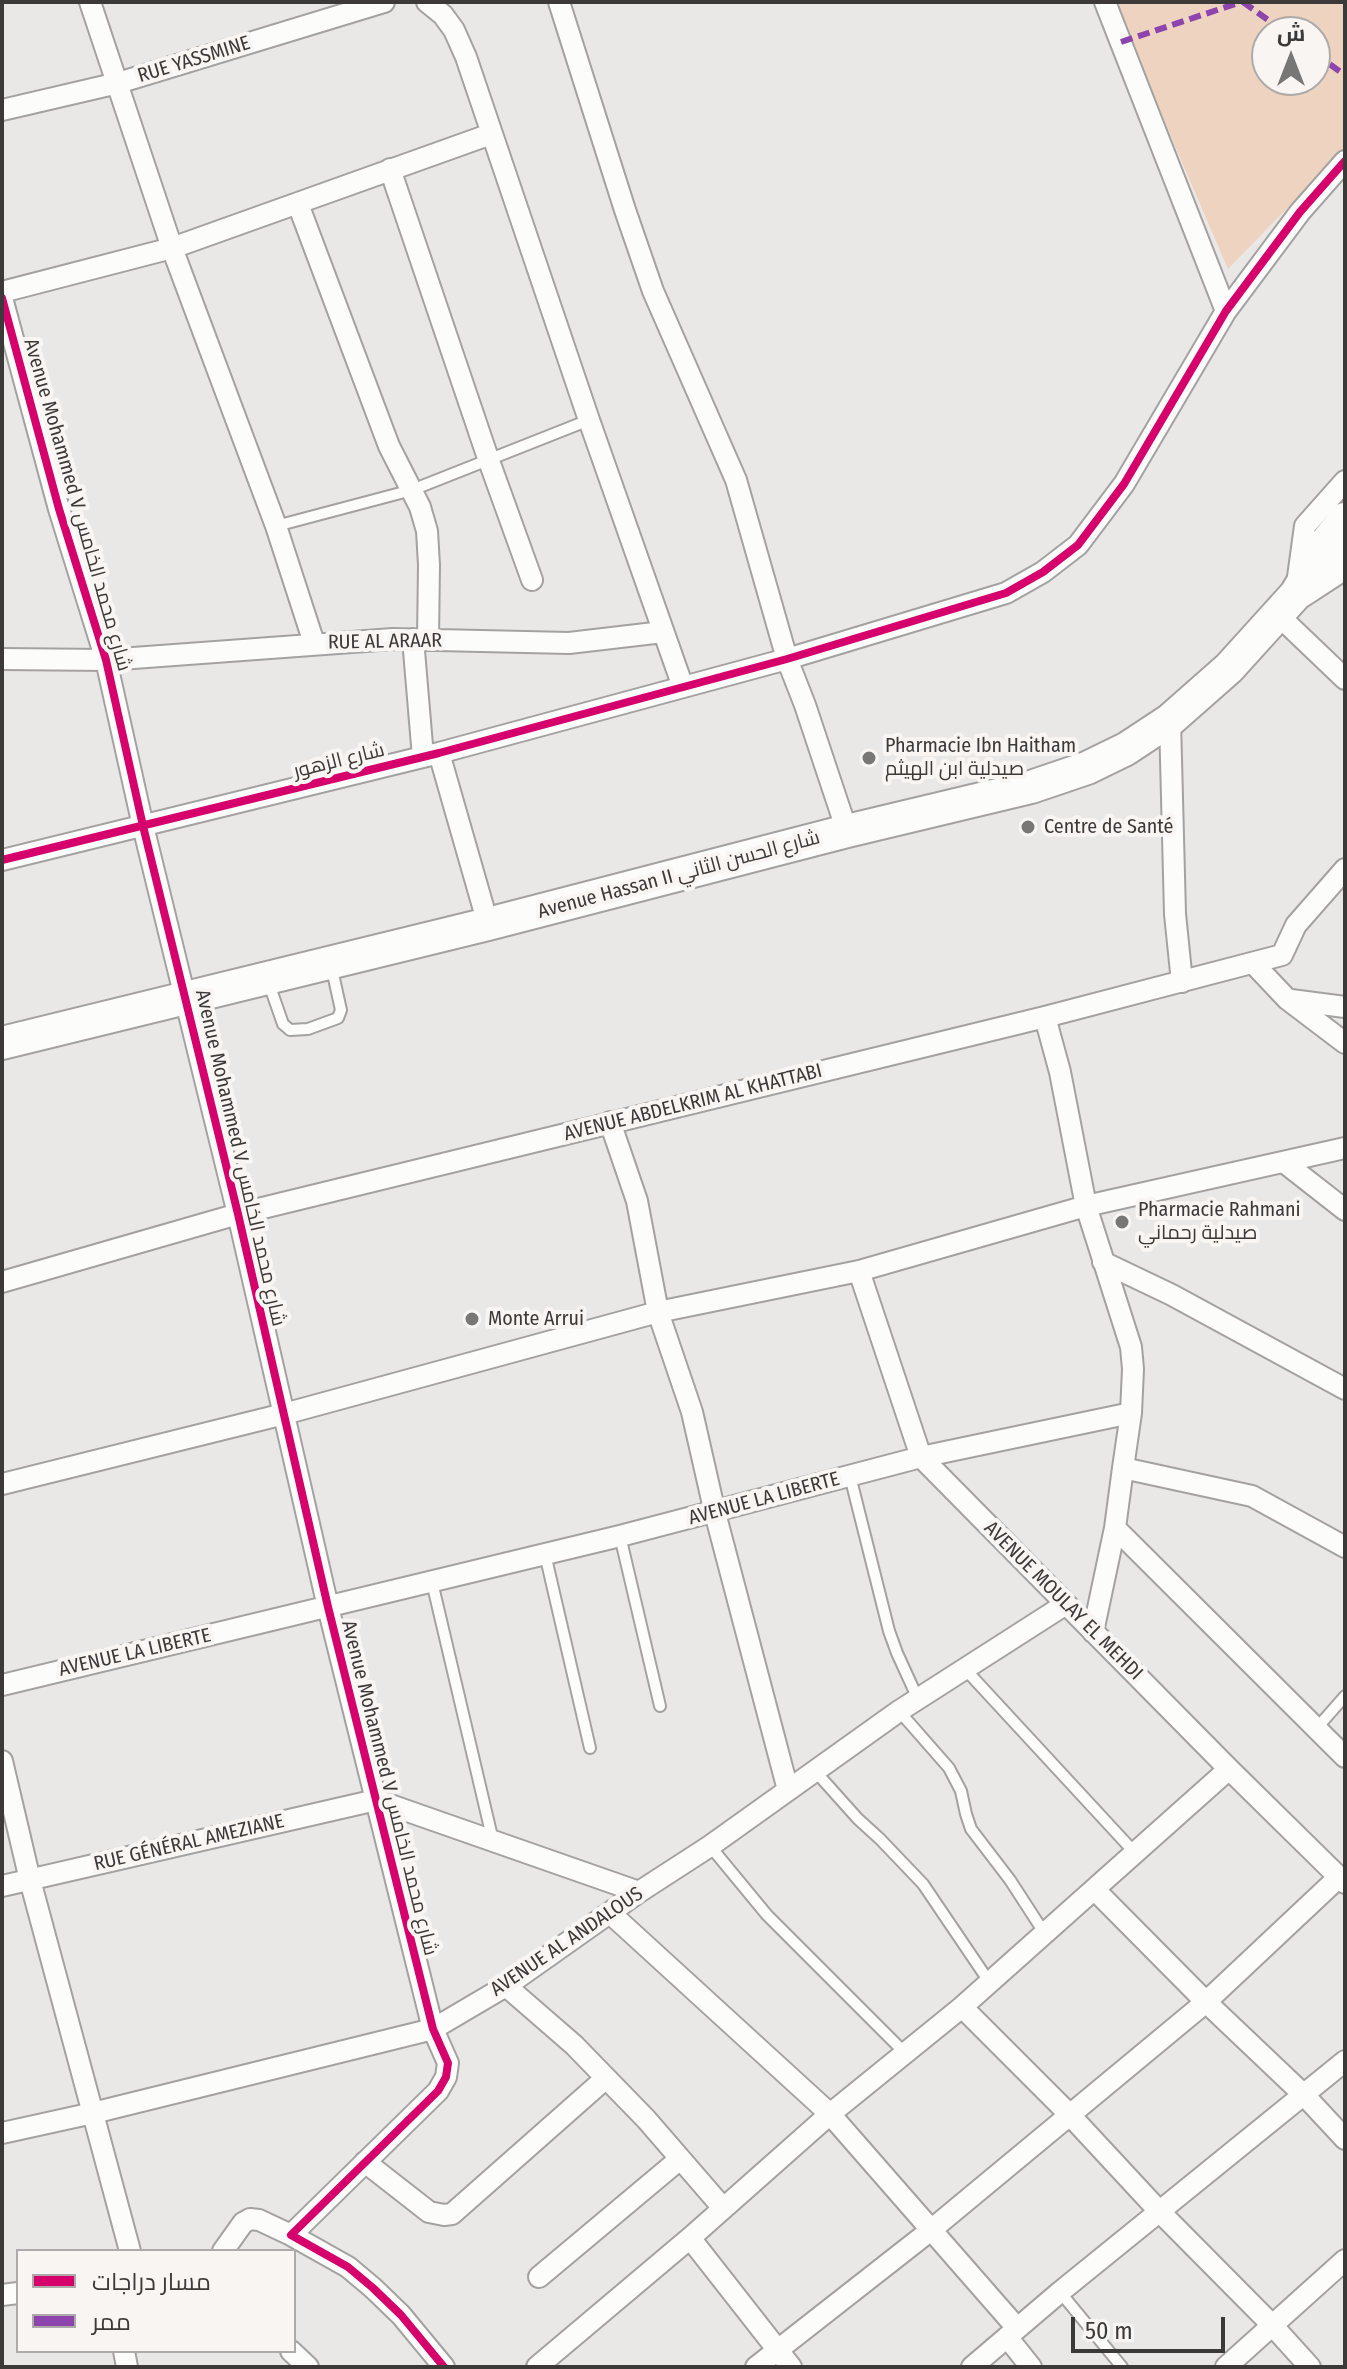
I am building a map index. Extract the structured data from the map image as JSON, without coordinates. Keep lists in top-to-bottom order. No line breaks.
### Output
{"streets":{"main road":["Avenue Hassan II شارع الحسن الثاني"],"street":["RUE YASSMINE","Avenue Mohammed V شارع محمد الخامس","RUE AL ARAAR","شارع الزهور","AVENUE ABDELKRIM AL KHATTABI","AVENUE LA LIBERTE","AVENUE MOULAY EL MEHDI","RUE GÉNÉRAL AMEZIANE","AVENUE AL ANDALOUS"]},"crossings":[["Avenue Mohammed V شارع محمد الخامس","RUE AL ARAAR"],["Avenue Mohammed V شارع محمد الخامس","شارع الزهور"],["Avenue Mohammed V شارع محمد الخامس","Avenue Hassan II شارع الحسن الثاني"],["Avenue Mohammed V شارع محمد الخامس","AVENUE ABDELKRIM AL KHATTABI"],["Avenue Mohammed V شارع محمد الخامس","AVENUE LA LIBERTE"],["Avenue Mohammed V شارع محمد الخامس","RUE GÉNÉRAL AMEZIANE"],["Avenue Mohammed V شارع محمد الخامس","AVENUE AL ANDALOUS"],["AVENUE LA LIBERTE","AVENUE MOULAY EL MEHDI"],["AVENUE MOULAY EL MEHDI","AVENUE AL ANDALOUS"]],"places":["Pharmacie Ibn Haitham صيدلية ابن الهيثم","Centre de Santé","Pharmacie Rahmani صيدلية رحماني","Monte Arrui"],"legend":["مسار دراجات","ممر"],"scale_bar":"50 m","north":"top"}
